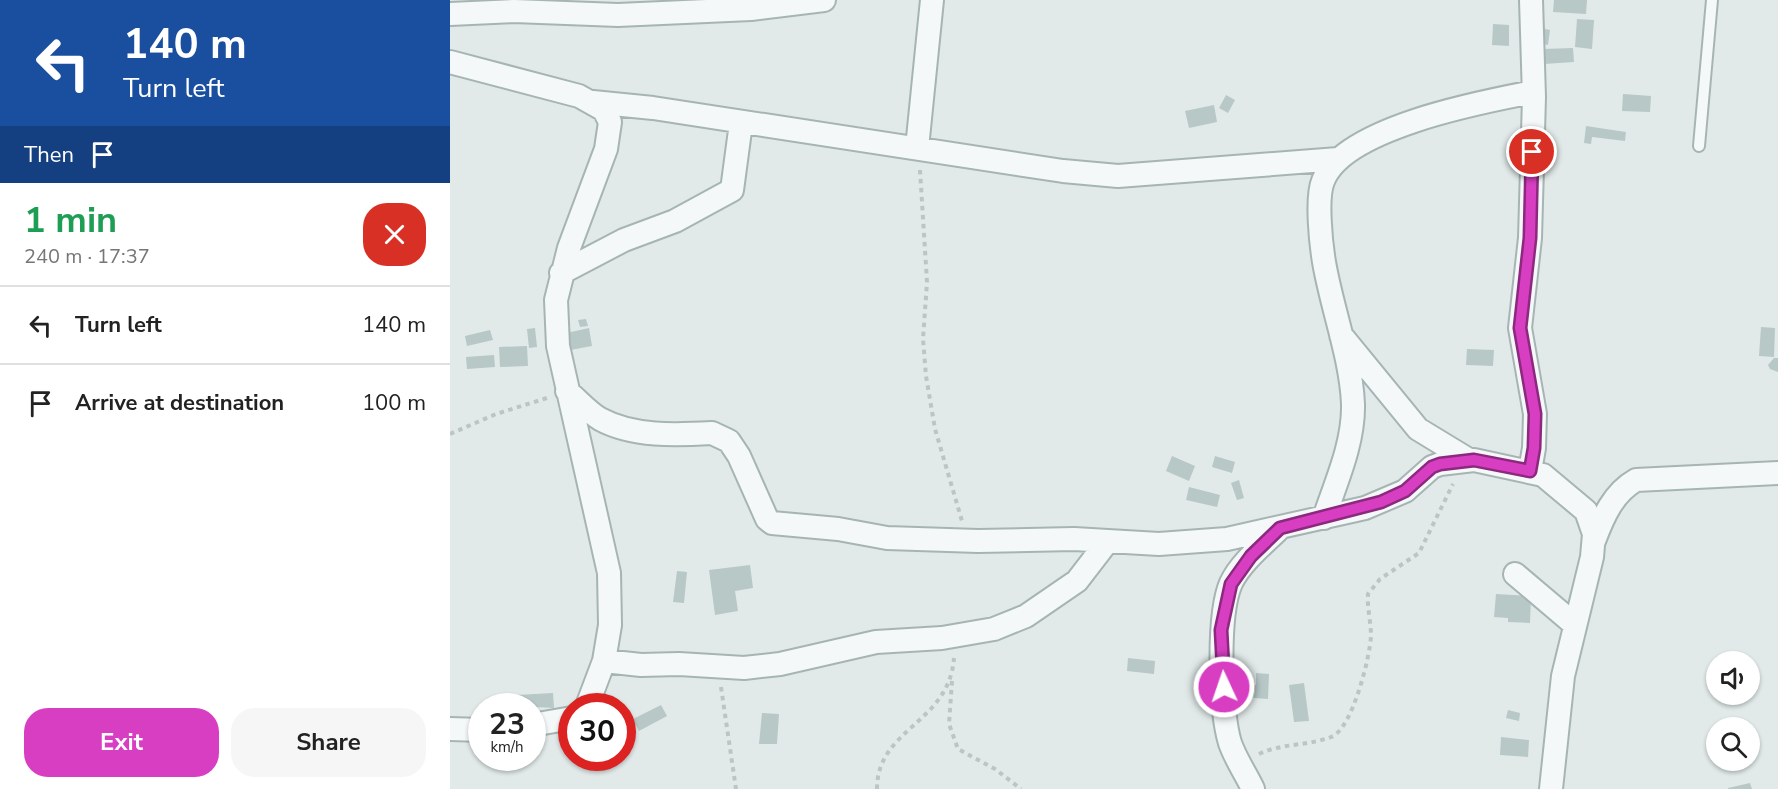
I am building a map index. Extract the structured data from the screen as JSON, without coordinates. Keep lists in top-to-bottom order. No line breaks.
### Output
{"page":{"turn":["140 m","Turn left"],"then":"Then","heading":["1 min","240 m · 17:37"],"list":[{"name":"Turn left","value":"140 m"},{"name":"Arrive at destination","value":"100 m"}],"speed":"23 km/h","limit":"30","buttons":["Exit","Share"]}}
